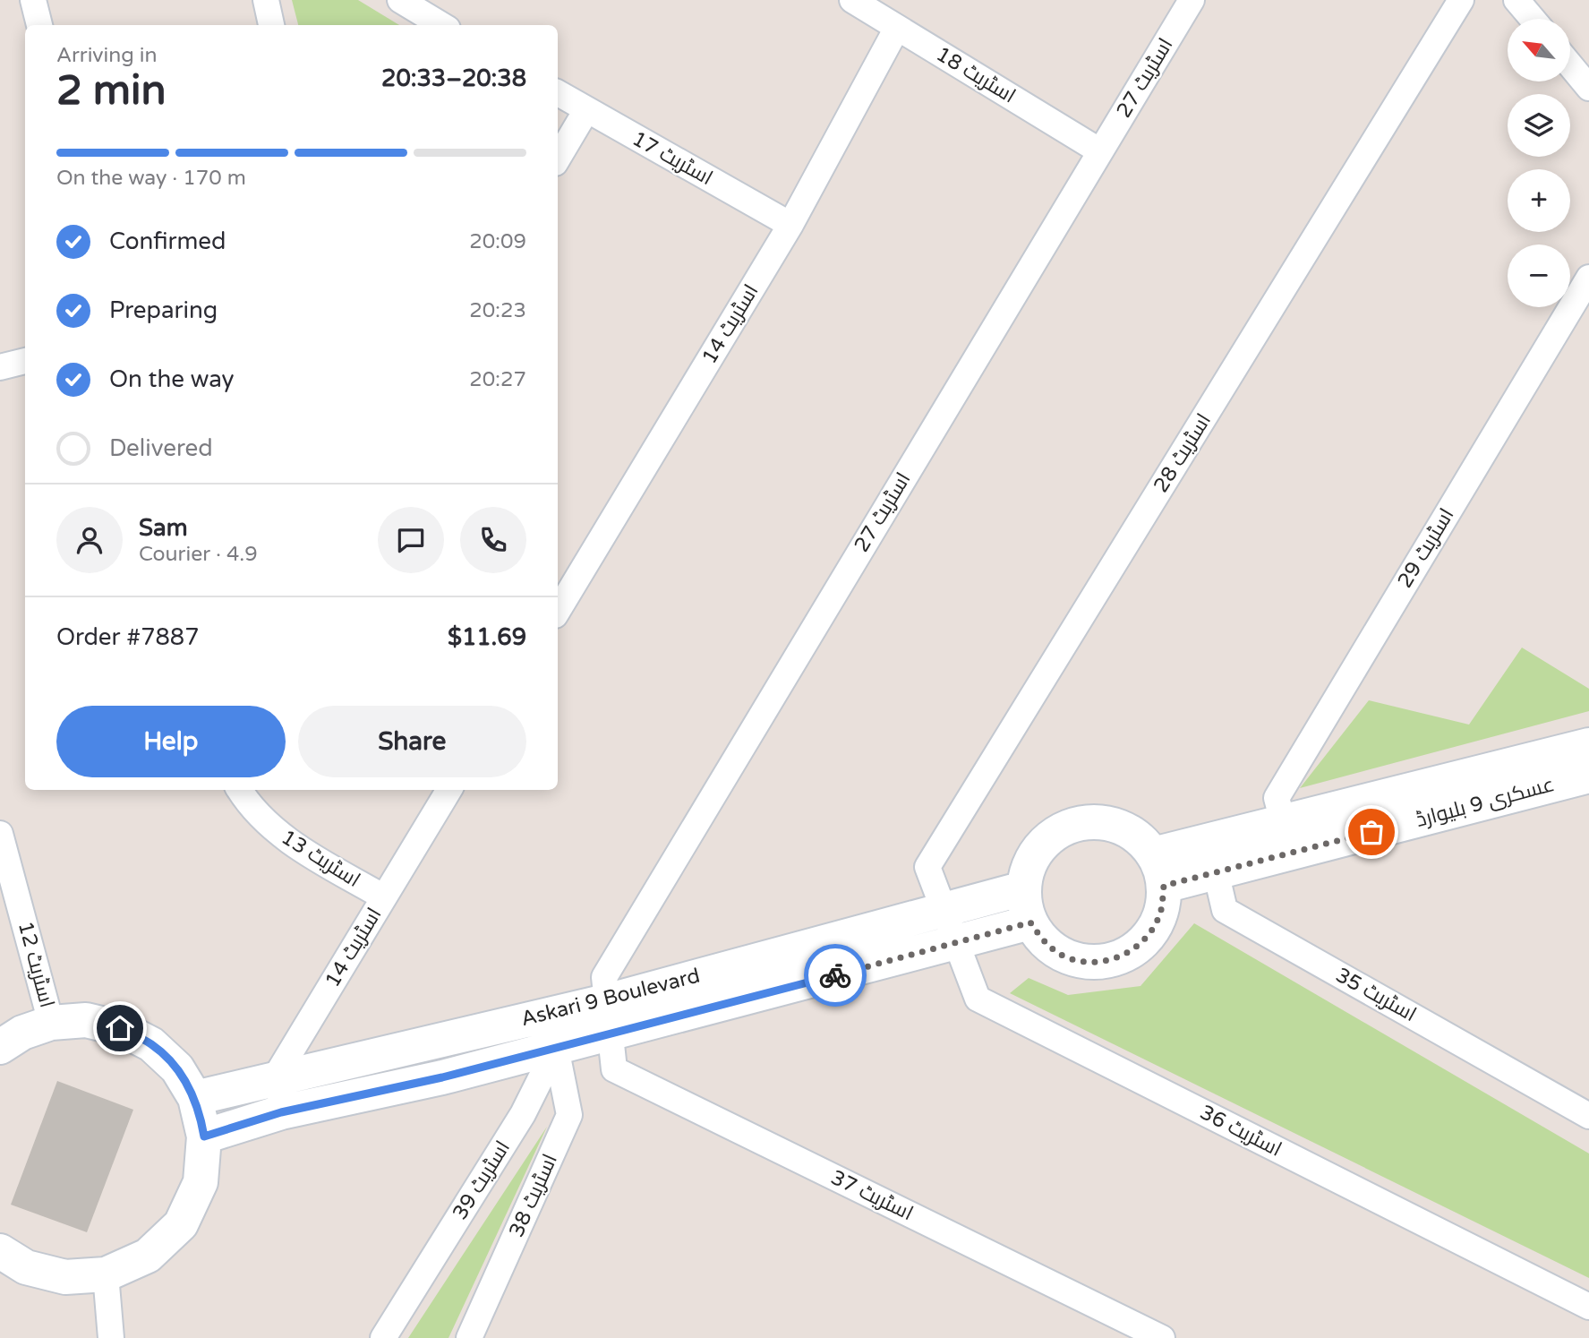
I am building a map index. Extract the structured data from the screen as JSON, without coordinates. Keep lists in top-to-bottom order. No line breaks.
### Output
{"streets":{"street":["اسٹریٹ 18","اسٹریٹ 27","اسٹریٹ 17","اسٹریٹ 14","اسٹریٹ 28","اسٹریٹ 29","عسکری 9 بلیوارڈ","اسٹریٹ 13","اسٹریٹ 12","اسٹریٹ 35","Askari 9 Boulevard","اسٹریٹ 36","اسٹریٹ 39","اسٹریٹ 38","اسٹریٹ 37"]},"crossings":[["اسٹریٹ 18","اسٹریٹ 27"],["اسٹریٹ 18","اسٹریٹ 14"],["اسٹریٹ 27","Askari 9 Boulevard"],["اسٹریٹ 27","اسٹریٹ 37"],["اسٹریٹ 17","اسٹریٹ 14"],["اسٹریٹ 14","اسٹریٹ 13"],["اسٹریٹ 14","Askari 9 Boulevard"],["اسٹریٹ 28","Askari 9 Boulevard"],["اسٹریٹ 28","اسٹریٹ 36"],["عسکری 9 بلیوارڈ","اسٹریٹ 35"],["Askari 9 Boulevard","اسٹریٹ 36"],["Askari 9 Boulevard","اسٹریٹ 39"],["Askari 9 Boulevard","اسٹریٹ 38"],["Askari 9 Boulevard","اسٹریٹ 37"],["اسٹریٹ 39","اسٹریٹ 38"]],"north":"top left","page":{"map_buttons":["+","−"],"heading":["2 min","Arriving in","20:33–20:38"],"panel":["Sam","Courier · 4.9","Order #7887","$11.69"],"bar":"On the way · 170 m","list":[["Confirmed","20:09"],["Preparing","20:23"],["On the way","20:27"],"Delivered"],"buttons":["Help","Share"]}}
